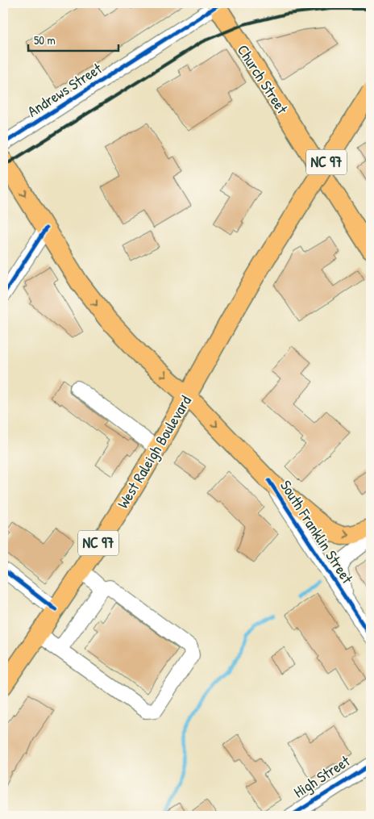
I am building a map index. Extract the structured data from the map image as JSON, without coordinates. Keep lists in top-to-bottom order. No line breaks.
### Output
{"streets":{"main road":["Church Street","NC 97","West Raleigh Boulevard","South Franklin Street"],"street":["Andrews Street","High Street"]},"crossings":[["Church Street","Andrews Street"],["West Raleigh Boulevard","South Franklin Street"]],"one_way":["South Franklin Street"],"scale_bar":"50 m"}
